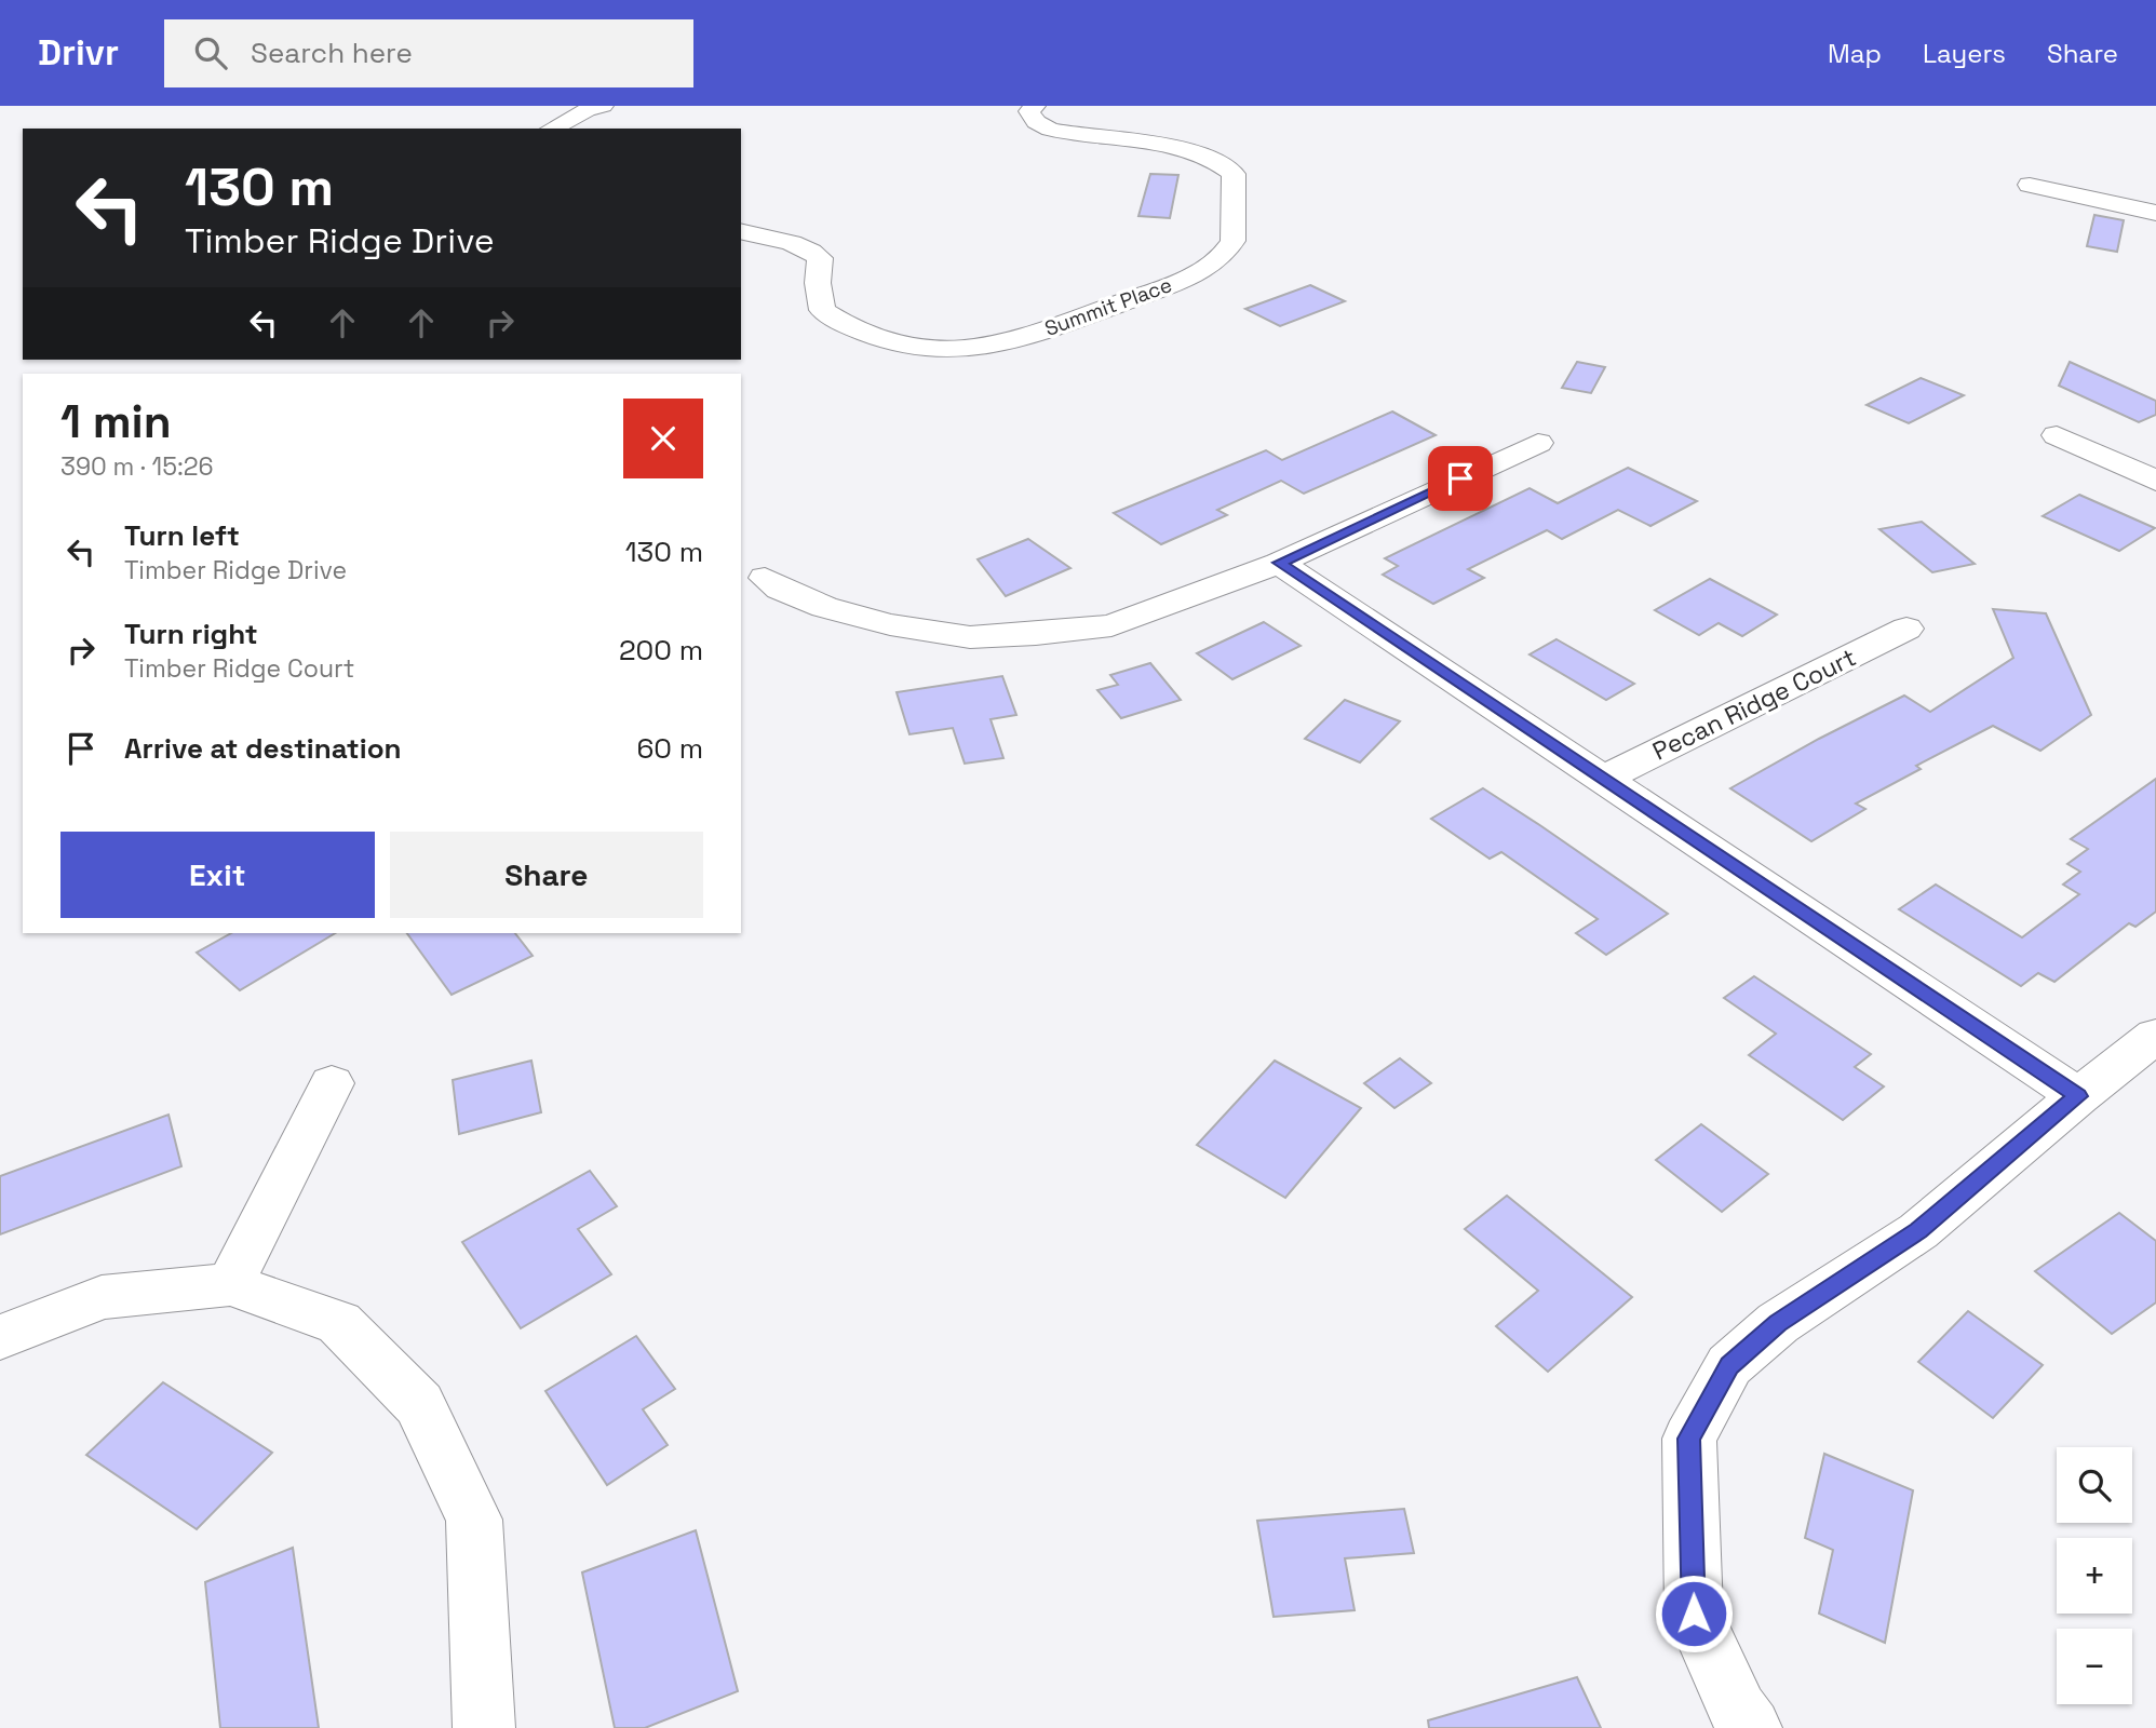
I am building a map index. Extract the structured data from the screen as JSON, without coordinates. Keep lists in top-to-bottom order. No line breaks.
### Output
{"streets":{"street":["Summit Place","Pecan Ridge Court"]},"page":{"header":"Drivr","search":"Search here","nav":["Map","Layers","Share"],"turn":["130 m","Timber Ridge Drive"],"heading":["1 min","390 m · 15:26"],"list":[{"name":"Turn left","note":"Timber Ridge Drive","value":"130 m"},{"name":"Turn right","note":"Timber Ridge Court","value":"200 m"},{"name":"Arrive at destination","value":"60 m"}],"buttons":["Exit","Share"],"map_buttons":["+","−"]}}
